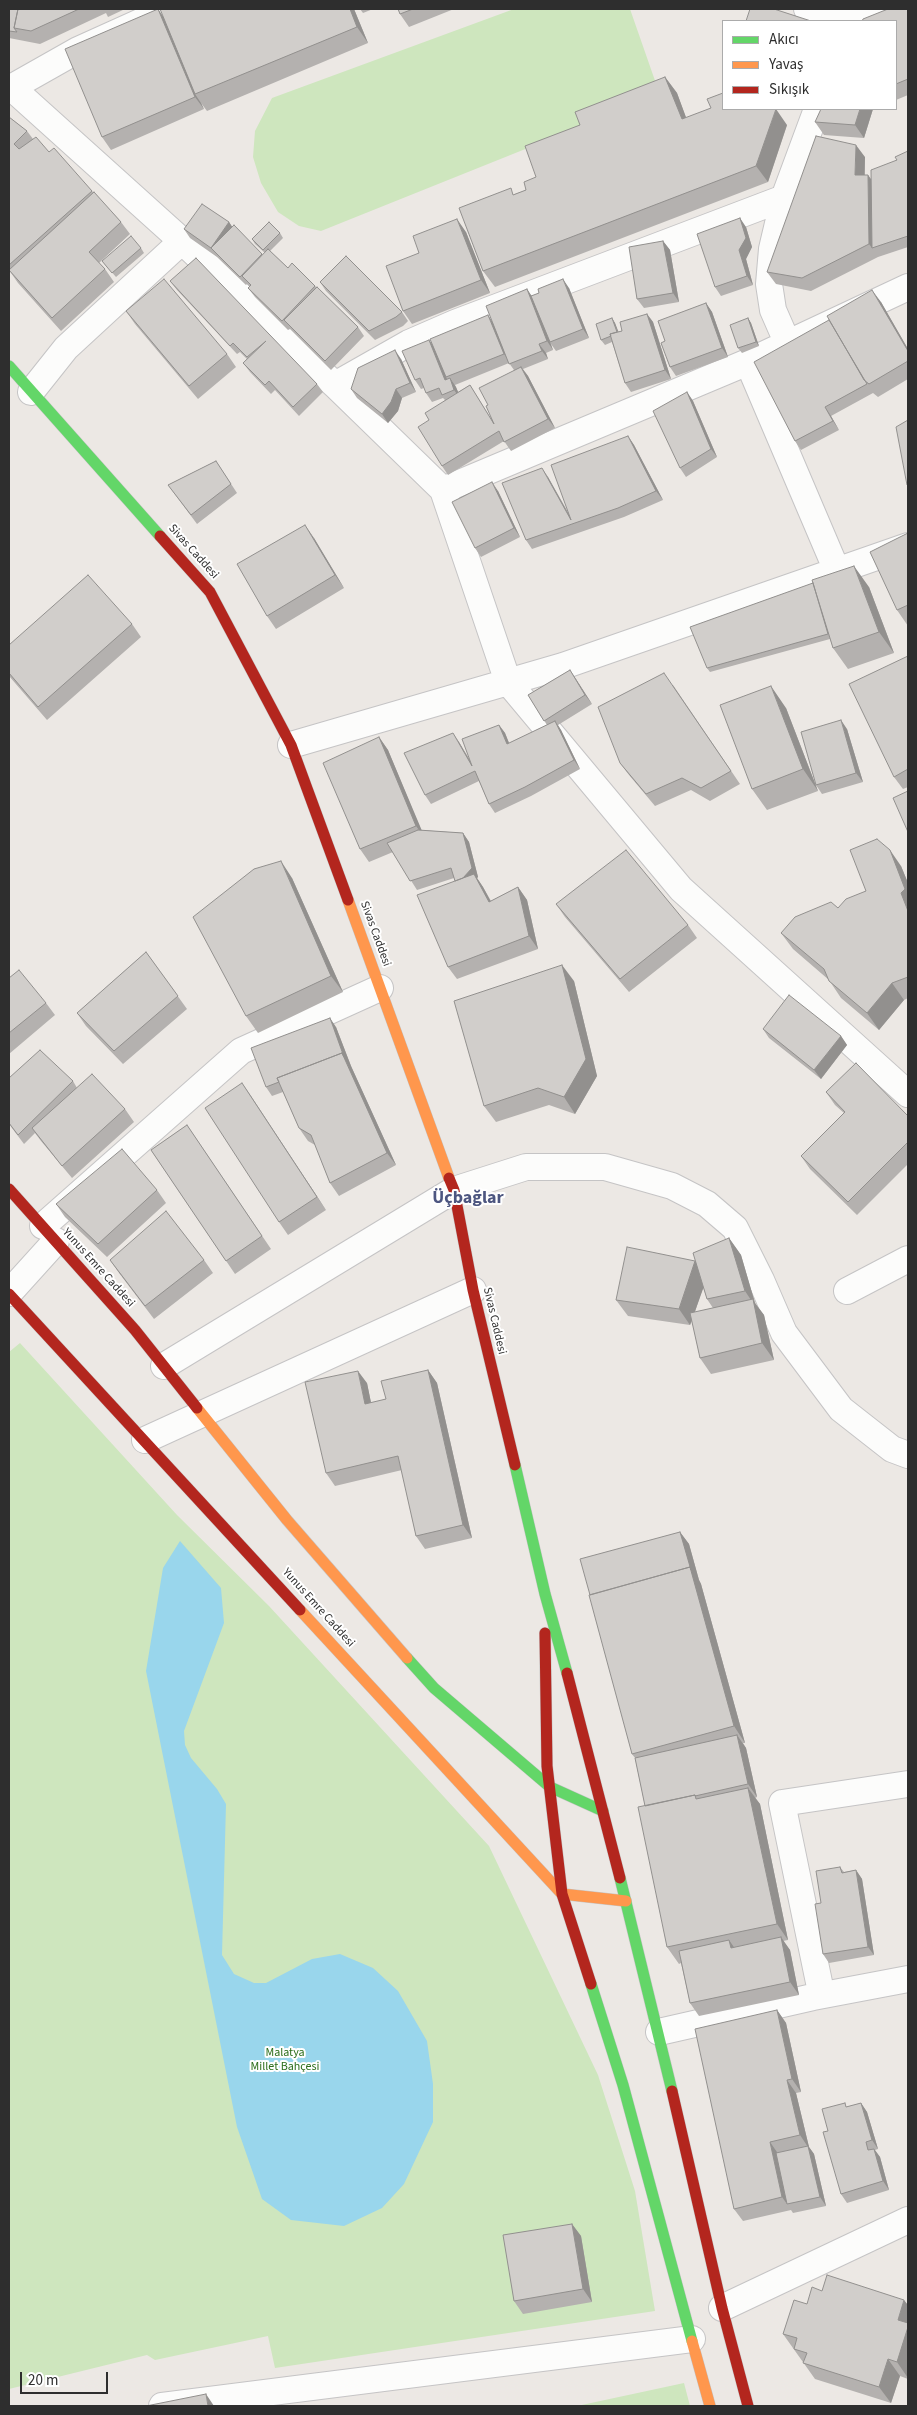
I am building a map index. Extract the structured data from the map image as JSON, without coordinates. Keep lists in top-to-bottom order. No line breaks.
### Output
{"streets":{"main road":["Sivas Caddesi","Yunus Emre Caddesi"]},"districts":["Üçbağlar"],"parks":["Malatya Millet Bahçesi"],"legend":["Akıcı","Yavaş","Sıkışık"],"scale_bar":"20 m"}
